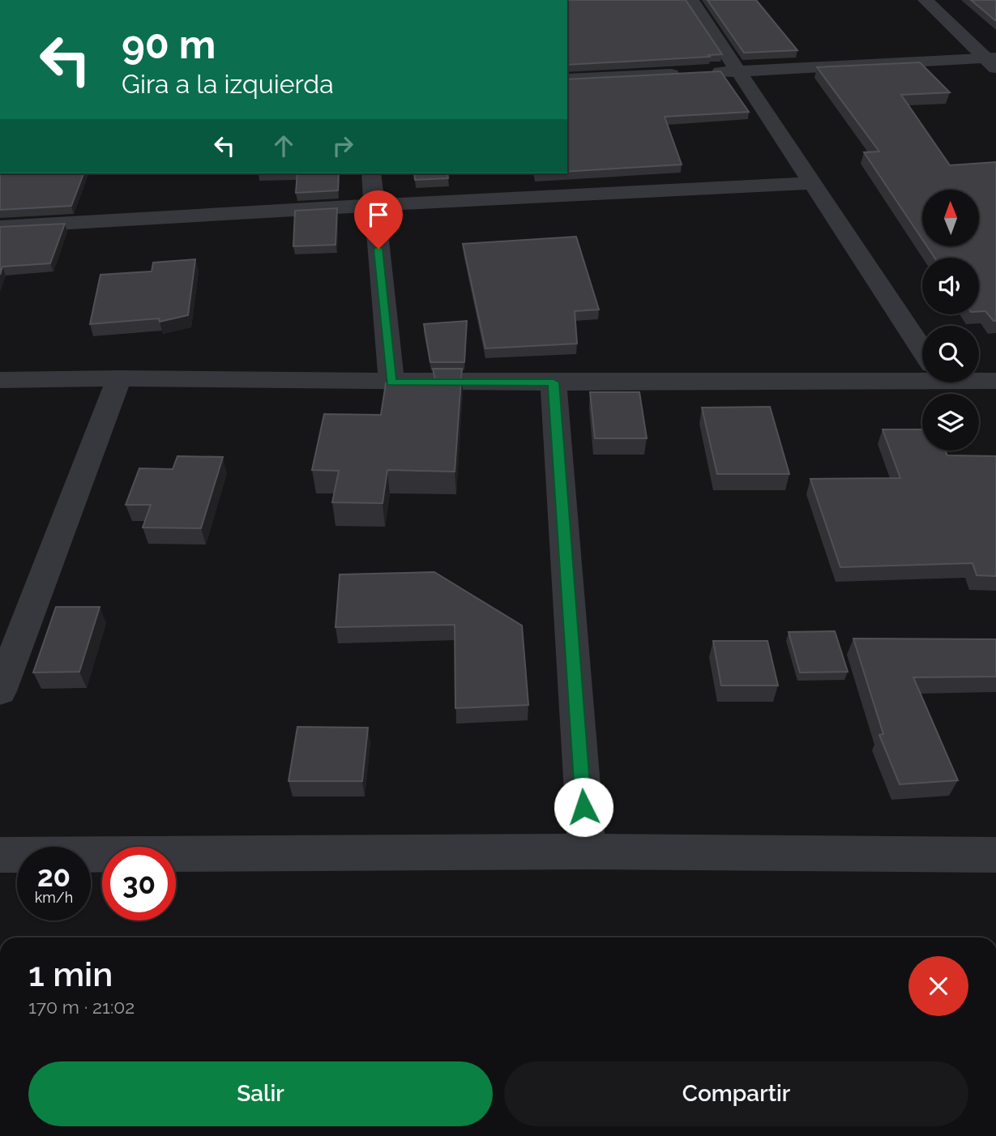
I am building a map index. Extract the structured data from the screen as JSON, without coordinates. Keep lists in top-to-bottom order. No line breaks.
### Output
{"north":"top","page":{"turn":["90 m","Gira a la izquierda"],"speed":"20 km/h","limit":"30","heading":["1 min","170 m · 21:02"],"buttons":["Salir","Compartir"]}}
